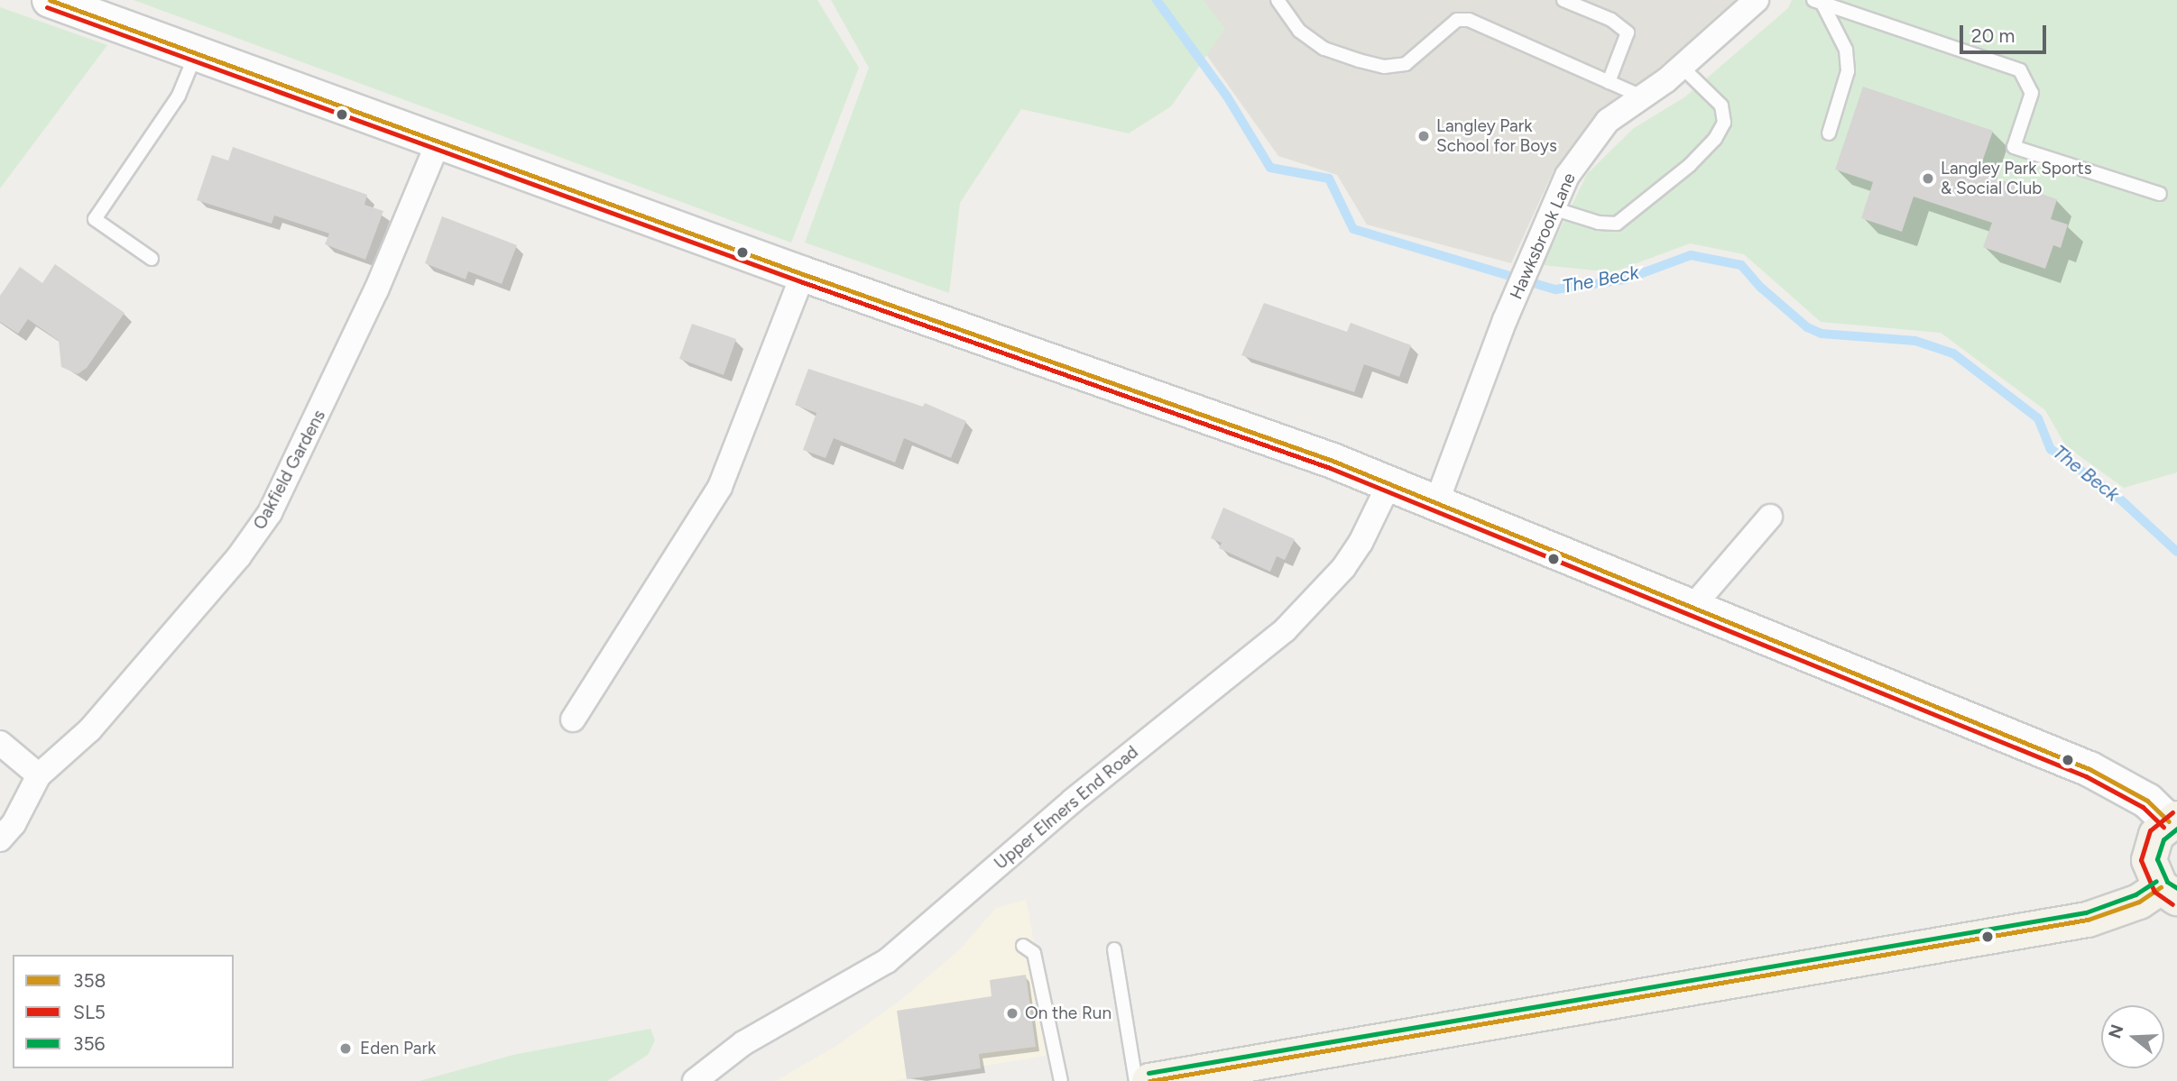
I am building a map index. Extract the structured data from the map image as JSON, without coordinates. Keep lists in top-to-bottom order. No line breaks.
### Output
{"streets":{"street":["Hawksbrook Lane","Oakfield Gardens","Upper Elmers End Road"]},"water":["The Beck"],"places":["Langley Park School for Boys","Langley Park Sports & Social Club","On the Run","Eden Park"],"lines":["transit line 358","transit line SL5","transit line 356"],"legend":["358","SL5","356"],"scale_bar":"20 m","north":"left"}
